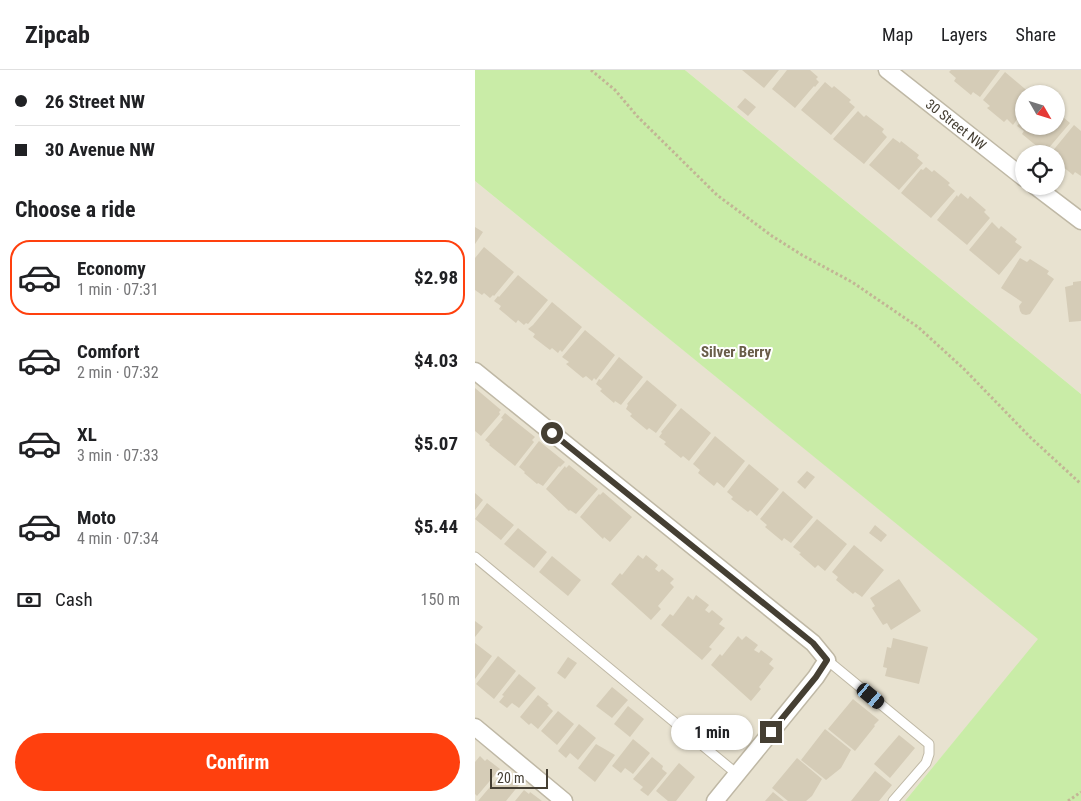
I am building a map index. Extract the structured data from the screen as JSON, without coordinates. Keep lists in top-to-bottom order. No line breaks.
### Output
{"streets":{"street":["30 Street NW"]},"districts":["Silver Berry"],"scale_bar":"20 m","north":"bottom right","page":{"header":"Zipcab","nav":["Map","Layers","Share"],"banner":["26 Street NW","30 Avenue NW"],"heading":"Choose a ride","list":[{"name":"Economy","note":"1 min · 07:31","value":"$2.98"},{"name":"Comfort","note":"2 min · 07:32","value":"$4.03"},{"name":"XL","note":"3 min · 07:33","value":"$5.07"},{"name":"Moto","note":"4 min · 07:34","value":"$5.44"}],"pay":["Cash","150 m"],"bubble":"1 min","buttons":"Confirm","scale":"20 m"}}
